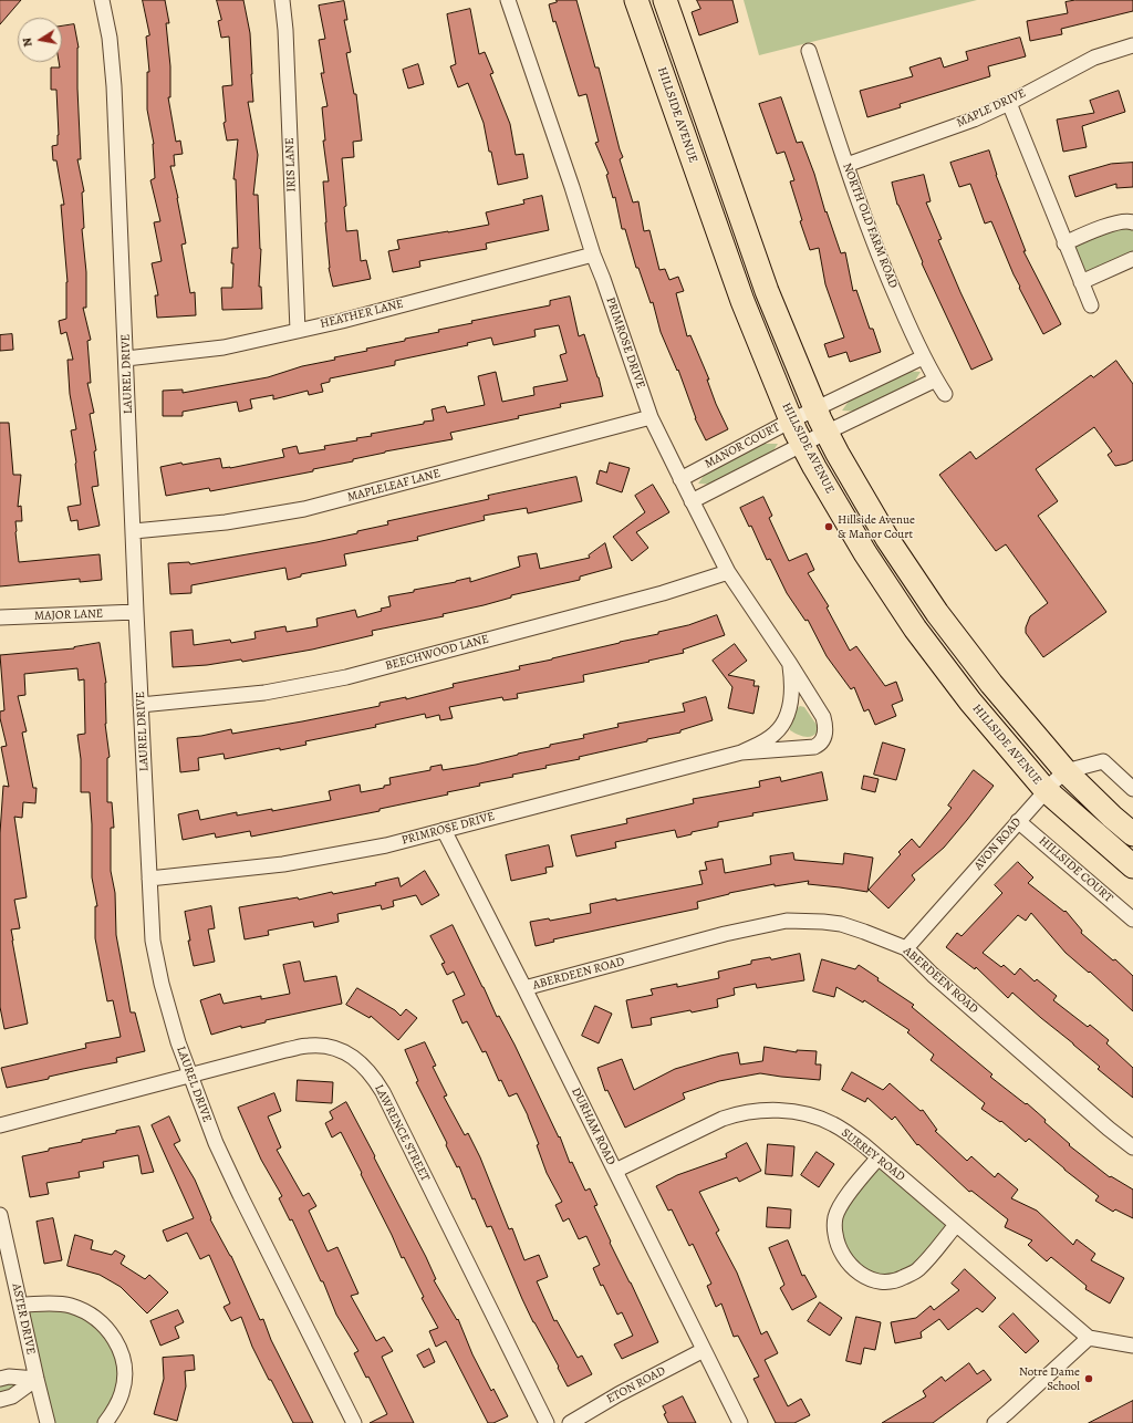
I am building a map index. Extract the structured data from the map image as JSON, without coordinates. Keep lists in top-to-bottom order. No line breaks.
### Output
{"streets":{"main road":["HILLSIDE AVENUE"],"street":["MAPLE DRIVE","IRIS LANE","NORTH OLD FARM ROAD","HEATHER LANE","PRIMROSE DRIVE","LAUREL DRIVE","MANOR COURT","MAPLELEAF LANE","MAJOR LANE","BEECHWOOD LANE","AVON ROAD","HILLSIDE COURT","ABERDEEN ROAD","DURHAM ROAD","LAWRENCE STREET","SURREY ROAD","ASTER DRIVE","ETON ROAD"]},"crossings":[["MAPLE DRIVE","NORTH OLD FARM ROAD"],["HILLSIDE AVENUE","MANOR COURT"],["HILLSIDE AVENUE","AVON ROAD"],["IRIS LANE","HEATHER LANE"],["NORTH OLD FARM ROAD","MANOR COURT"],["HEATHER LANE","PRIMROSE DRIVE"],["HEATHER LANE","LAUREL DRIVE"],["PRIMROSE DRIVE","LAUREL DRIVE"],["PRIMROSE DRIVE","MANOR COURT"],["PRIMROSE DRIVE","MAPLELEAF LANE"],["PRIMROSE DRIVE","BEECHWOOD LANE"],["PRIMROSE DRIVE","DURHAM ROAD"],["LAUREL DRIVE","MAPLELEAF LANE"],["LAUREL DRIVE","MAJOR LANE"],["LAUREL DRIVE","BEECHWOOD LANE"],["LAUREL DRIVE","LAWRENCE STREET"],["AVON ROAD","HILLSIDE COURT"],["AVON ROAD","ABERDEEN ROAD"],["ABERDEEN ROAD","DURHAM ROAD"],["DURHAM ROAD","SURREY ROAD"],["DURHAM ROAD","ETON ROAD"]],"places":["Hillside Avenue & Manor Court","Notre Dame School"],"north":"left"}
